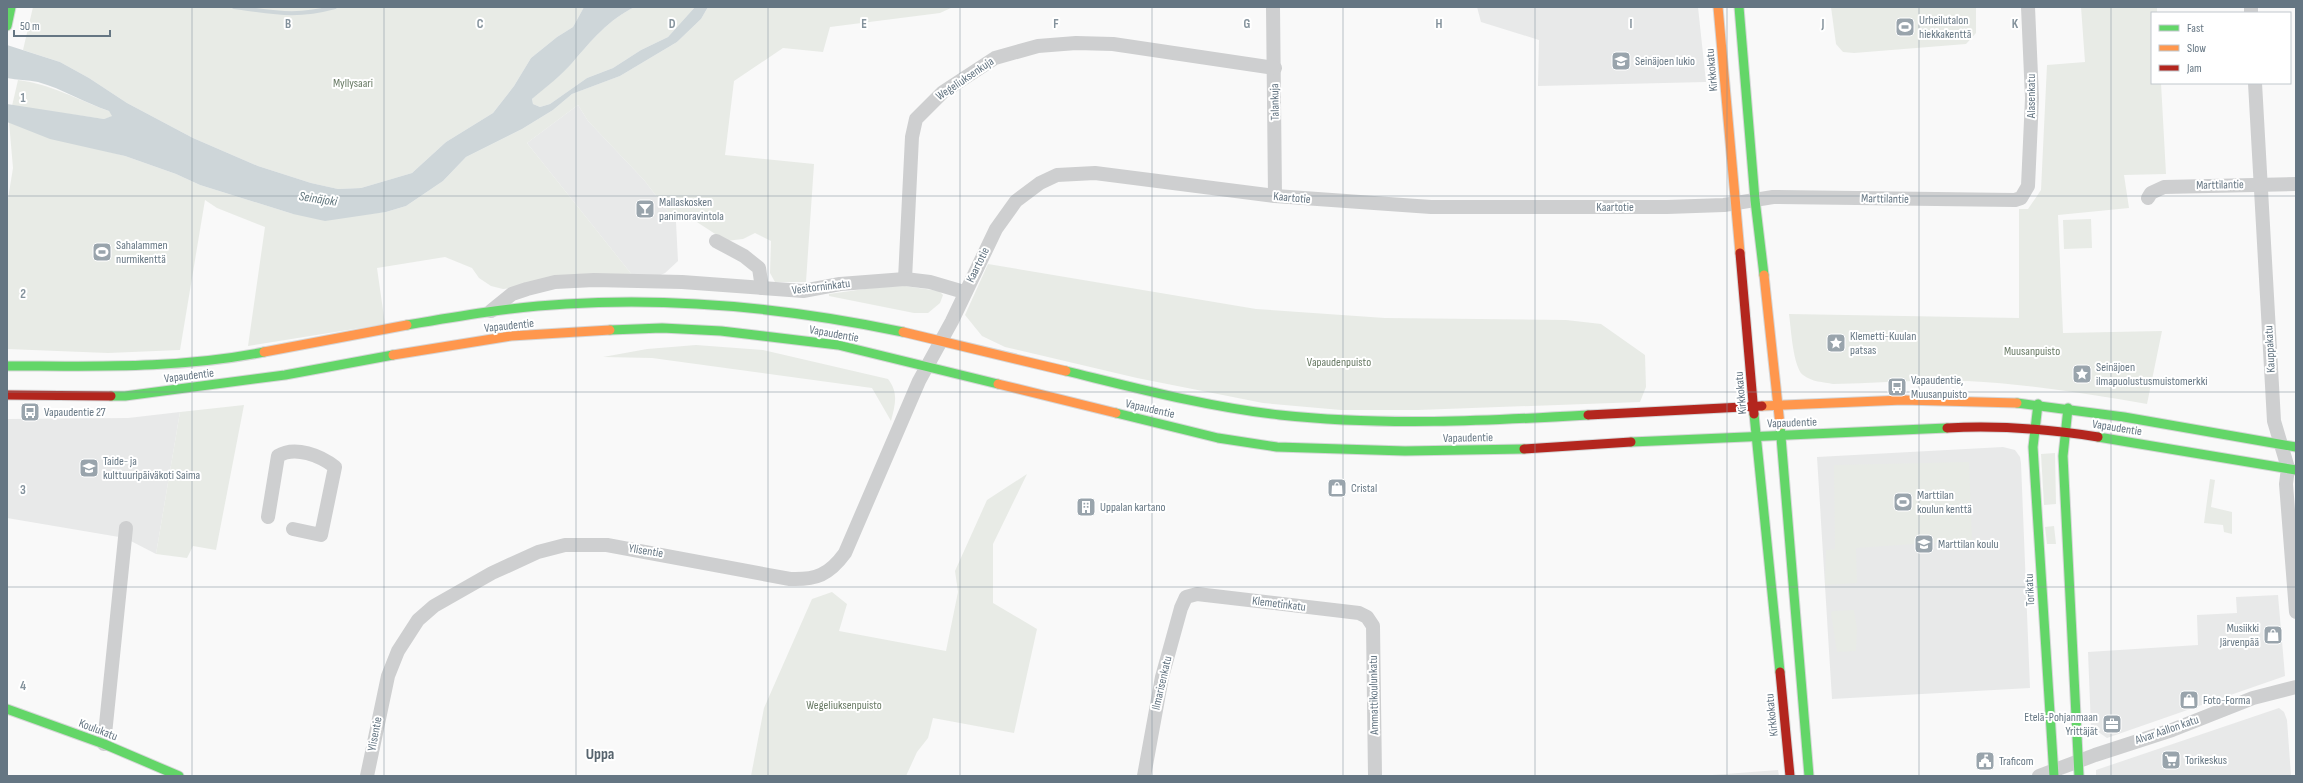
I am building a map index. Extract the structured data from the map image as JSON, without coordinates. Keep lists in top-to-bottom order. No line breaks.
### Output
{"streets":{"main road":["Kirkkokatu","Vapaudentie","Torikatu","Koulukatu"],"street":["Wegeliuksenkuja","Alasenkatu","Talankuja","Marttilantie","Kaartotie","Vesitorninkatu","Kauppakatu","Ylisentie","Klemetinkatu","Ilmarisenkatu","Ammattikoulunkatu","Alvar Aallon katu"]},"crossings":[["Kirkkokatu","Marttilantie"],["Kirkkokatu","Kaartotie"],["Kirkkokatu","Vapaudentie"],["Wegeliuksenkuja","Talankuja"],["Wegeliuksenkuja","Vesitorninkatu"],["Alasenkatu","Marttilantie"],["Talankuja","Kaartotie"],["Marttilantie","Kaartotie"],["Marttilantie","Kauppakatu"],["Kaartotie","Vesitorninkatu"],["Kaartotie","Vapaudentie"],["Kaartotie","Ylisentie"],["Vesitorninkatu","Vapaudentie"],["Vapaudentie","Kauppakatu"],["Vapaudentie","Ylisentie"],["Vapaudentie","Torikatu"],["Torikatu","Alvar Aallon katu"],["Klemetinkatu","Ilmarisenkatu"],["Klemetinkatu","Ammattikoulunkatu"]],"districts":["Uppa"],"water":["Seinäjoki"],"parks":["Myllysaari","Muusanpuisto","Vapaudenpuisto","Wegeliuksenpuisto"],"places":{"sports":["Urheilutalon hiekkakenttä","Sahalammen nurmikenttä","Marttilan koulun kenttä"],"school or university":["Seinäjoen lukio","Taide- ja kulttuuripäiväkoti Saima","Marttilan koulu"],"bar":["Mallaskosken panimoravintola"],"place":["Klemetti-Kuulan patsas","Seinäjoen ilmapuolustusmuistomerkki"],"bus stop":["Vapaudentie, Muusanpuisto","Vapaudentie 27"],"shop":["Cristal","Musiikki Järvenpää","Foto-Forma"],"building":["Uppalan kartano"],"office":["Etelä-Pohjanmaan Yrittäjät"],"supermarket":["Torikeskus"],"public building":["Traficom"]},"legend":["Fast","Slow","Jam"],"scale_bar":"50 m","grid":{"columns":["B","C","D","E","F","G","H","I","J","K"],"rows":["1","2","3","4"]}}
